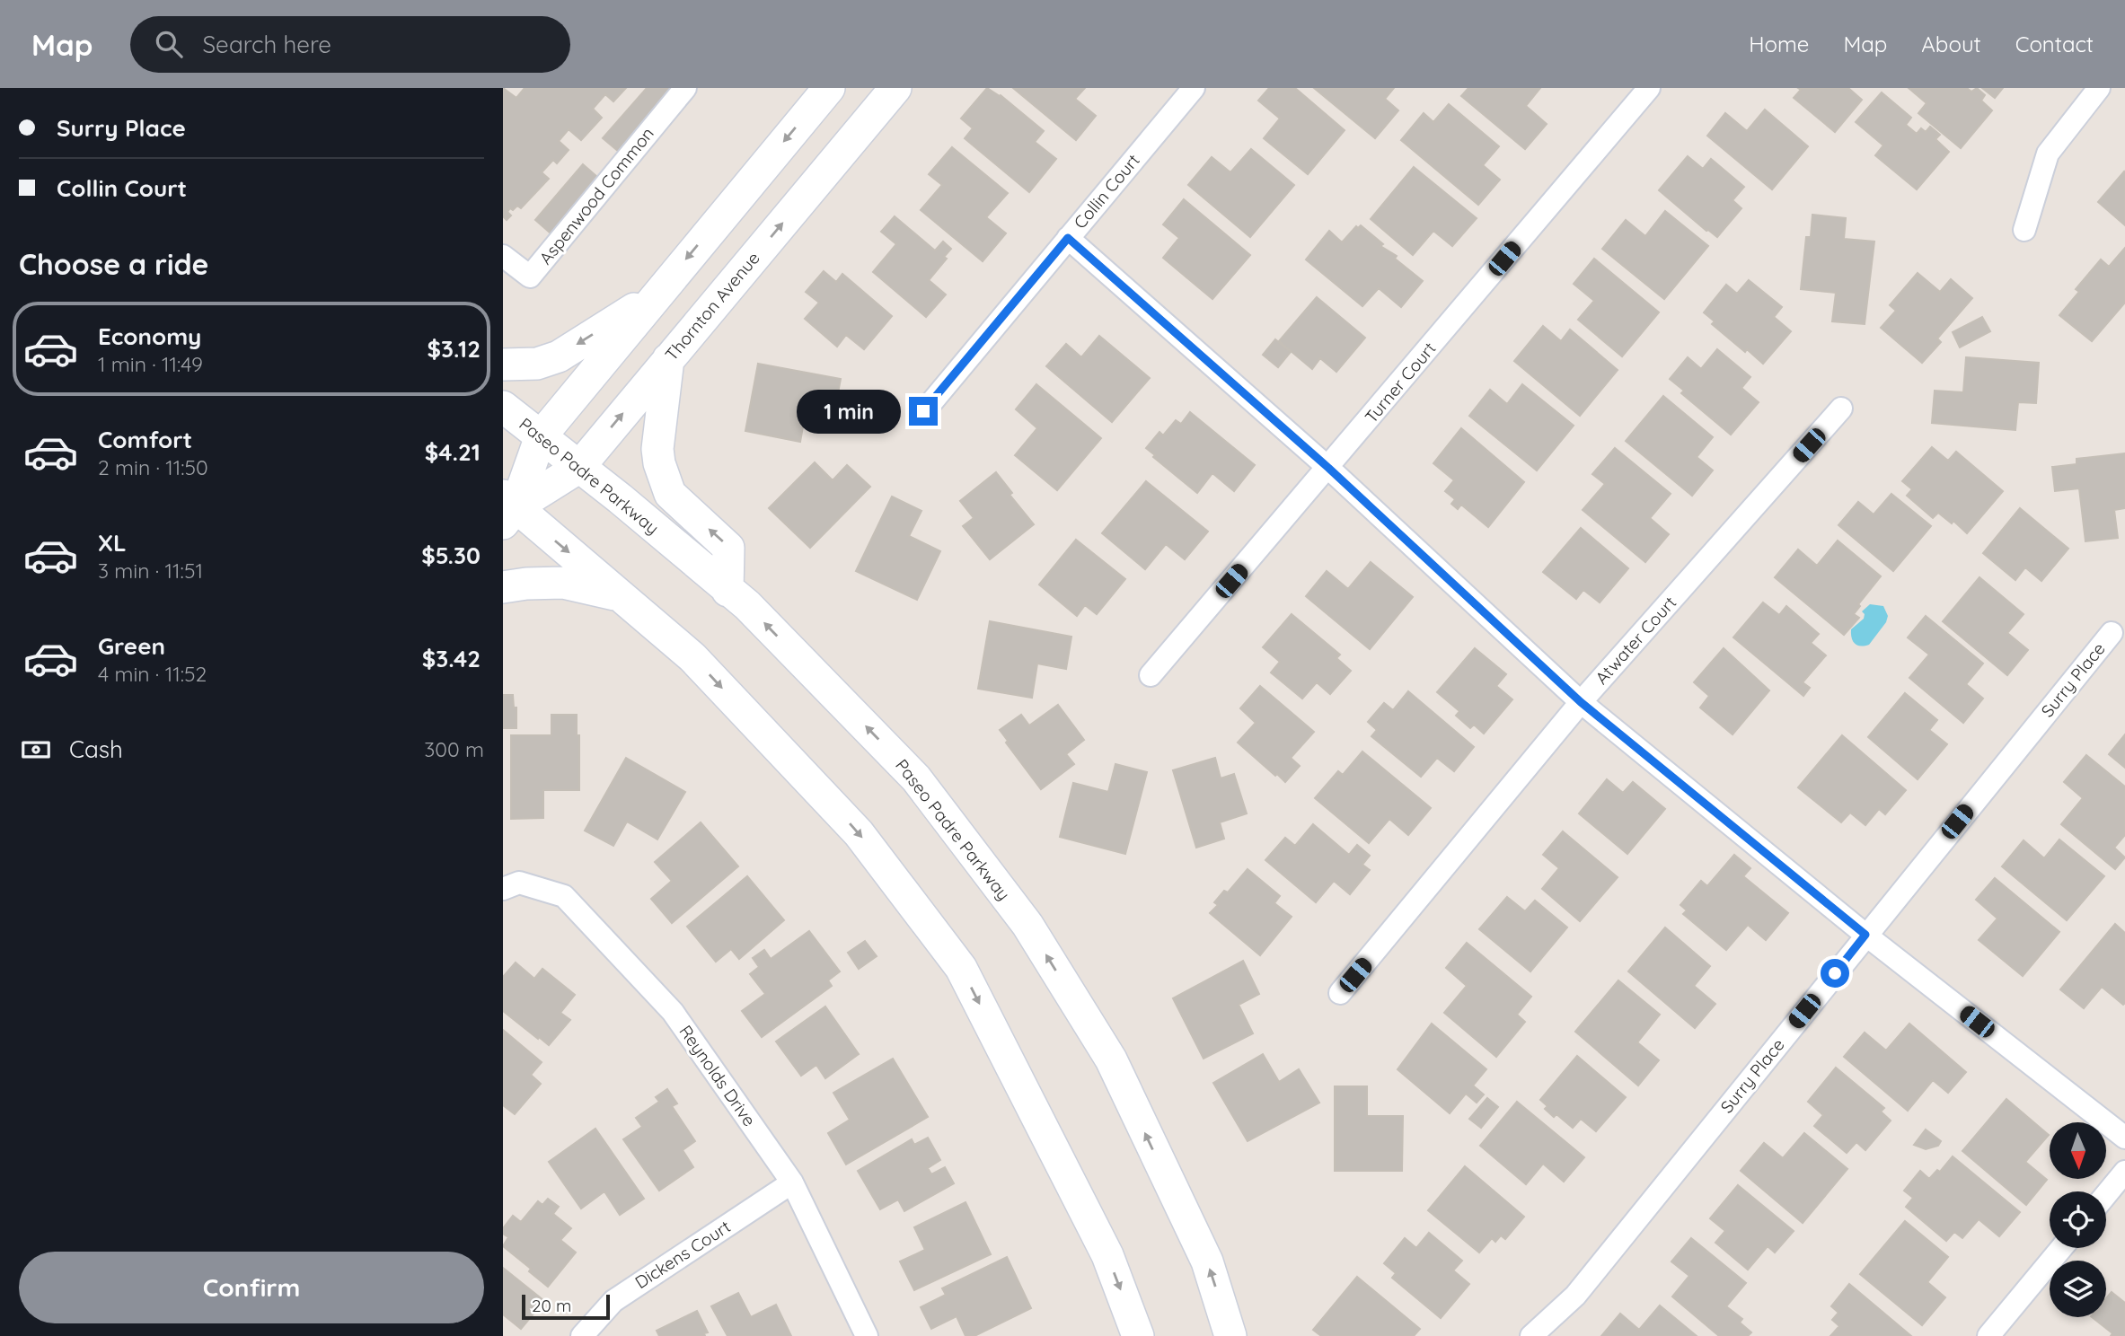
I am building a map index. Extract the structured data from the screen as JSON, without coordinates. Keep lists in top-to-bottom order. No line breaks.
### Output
{"streets":{"main road":["Thornton Avenue","Paseo Padre Parkway"],"street":["Collin Court","Aspenwood Common","Turner Court","Atwater Court","Surry Place","Reynolds Drive","Dickens Court"]},"crossings":[["Thornton Avenue","Paseo Padre Parkway"],["Reynolds Drive","Dickens Court"]],"scale_bar":"20 m","north":"bottom","page":{"header":"Map","search":"Search here","nav":["Home","Map","About","Contact"],"banner":["Surry Place","Collin Court"],"heading":"Choose a ride","list":[{"name":"Economy","note":"1 min · 11:49","value":"$3.12"},{"name":"Comfort","note":"2 min · 11:50","value":"$4.21"},{"name":"XL","note":"3 min · 11:51","value":"$5.30"},{"name":"Green","note":"4 min · 11:52","value":"$3.42"}],"bubble":"1 min","pay":["Cash","300 m"],"buttons":"Confirm","scale":"20 m"}}
